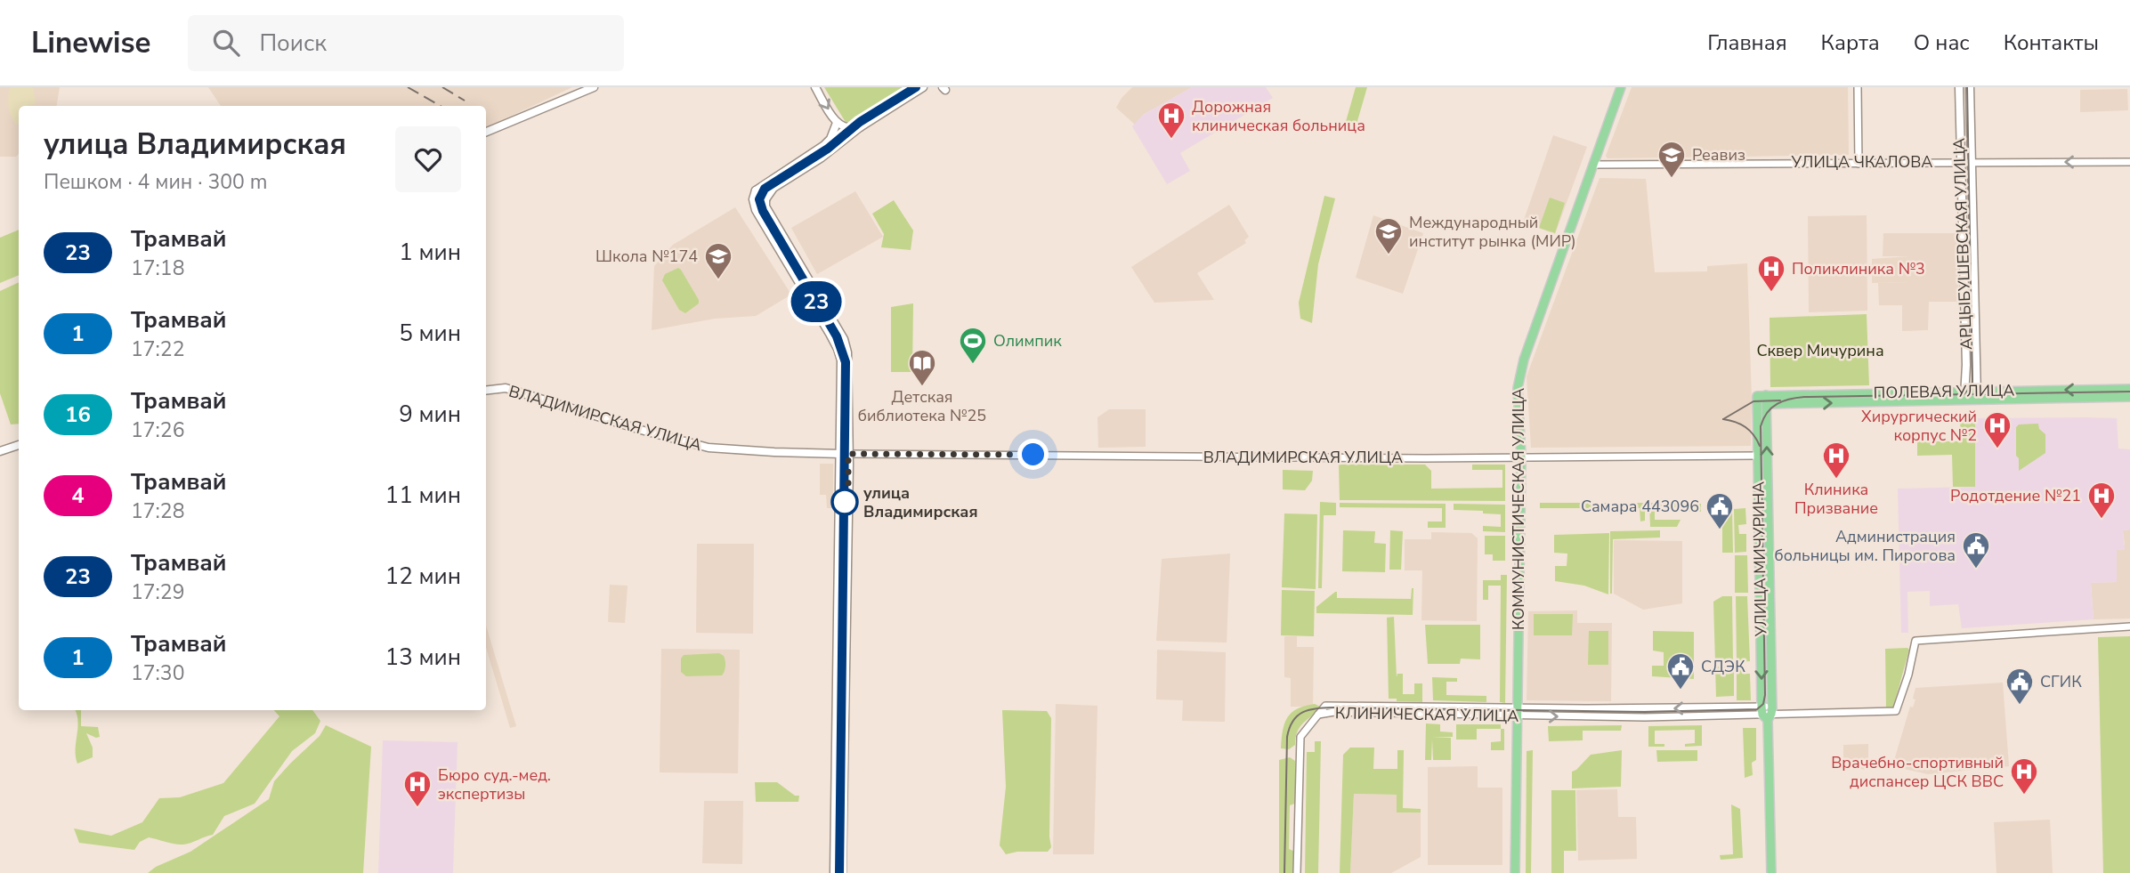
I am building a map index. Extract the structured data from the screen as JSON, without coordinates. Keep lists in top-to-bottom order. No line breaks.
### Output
{"streets":{"main road":["АРЦЫБУШЕВСКАЯ УЛИЦА","ПОЛЕВАЯ УЛИЦА","ВЛАДИМИРСКАЯ УЛИЦА","КОММУНИСТИЧЕСКАЯ УЛИЦА","УЛИЦА МИЧУРИНА"],"street":["УЛИЦА ЧКАЛОВА","КЛИНИЧЕСКАЯ УЛИЦА"]},"crossings":[["УЛИЦА ЧКАЛОВА","АРЦЫБУШЕВСКАЯ УЛИЦА"],["УЛИЦА ЧКАЛОВА","КОММУНИСТИЧЕСКАЯ УЛИЦА"],["АРЦЫБУШЕВСКАЯ УЛИЦА","ПОЛЕВАЯ УЛИЦА"],["ПОЛЕВАЯ УЛИЦА","УЛИЦА МИЧУРИНА"],["ВЛАДИМИРСКАЯ УЛИЦА","КОММУНИСТИЧЕСКАЯ УЛИЦА"],["ВЛАДИМИРСКАЯ УЛИЦА","УЛИЦА МИЧУРИНА"],["КОММУНИСТИЧЕСКАЯ УЛИЦА","КЛИНИЧЕСКАЯ УЛИЦА"],["УЛИЦА МИЧУРИНА","КЛИНИЧЕСКАЯ УЛИЦА"]],"parks":["Сквер Мичурина"],"places":{"hospital":["Дорожная клиническая больница","Поликлиника №3","Хирургический корпус №2","Клиника Призвание","Родотдение №21","Врачебно-спортивный диспансер ЦСК ВВС","Бюро суд.-мед. экспертизы"],"school or university":["Реавиз","Международный институт рынка (МИР)","Школа №174"],"sports":["Олимпик"],"library":["Детская библиотека №25"],"other":["улица Владимирская"],"public building":["Самара 443096","Администрация больницы им. Пирогова","СДЭК","СГИК"]},"lines":["tram line 23"],"page":{"header":"Linewise","search":"Поиск","nav":["Главная","Карта","О нас","Контакты"],"on_map":"23","heading":["улица Владимирская","Пешком · 4 мин · 300 m"],"list":[{"mark":"23","name":"Трамвай","note":"17:18","value":"1 мин"},{"mark":"1","name":"Трамвай","note":"17:22","value":"5 мин"},{"mark":"16","name":"Трамвай","note":"17:26","value":"9 мин"},{"mark":"4","name":"Трамвай","note":"17:28","value":"11 мин"},{"mark":"23","name":"Трамвай","note":"17:29","value":"12 мин"},{"mark":"1","name":"Трамвай","note":"17:30","value":"13 мин"}]}}
